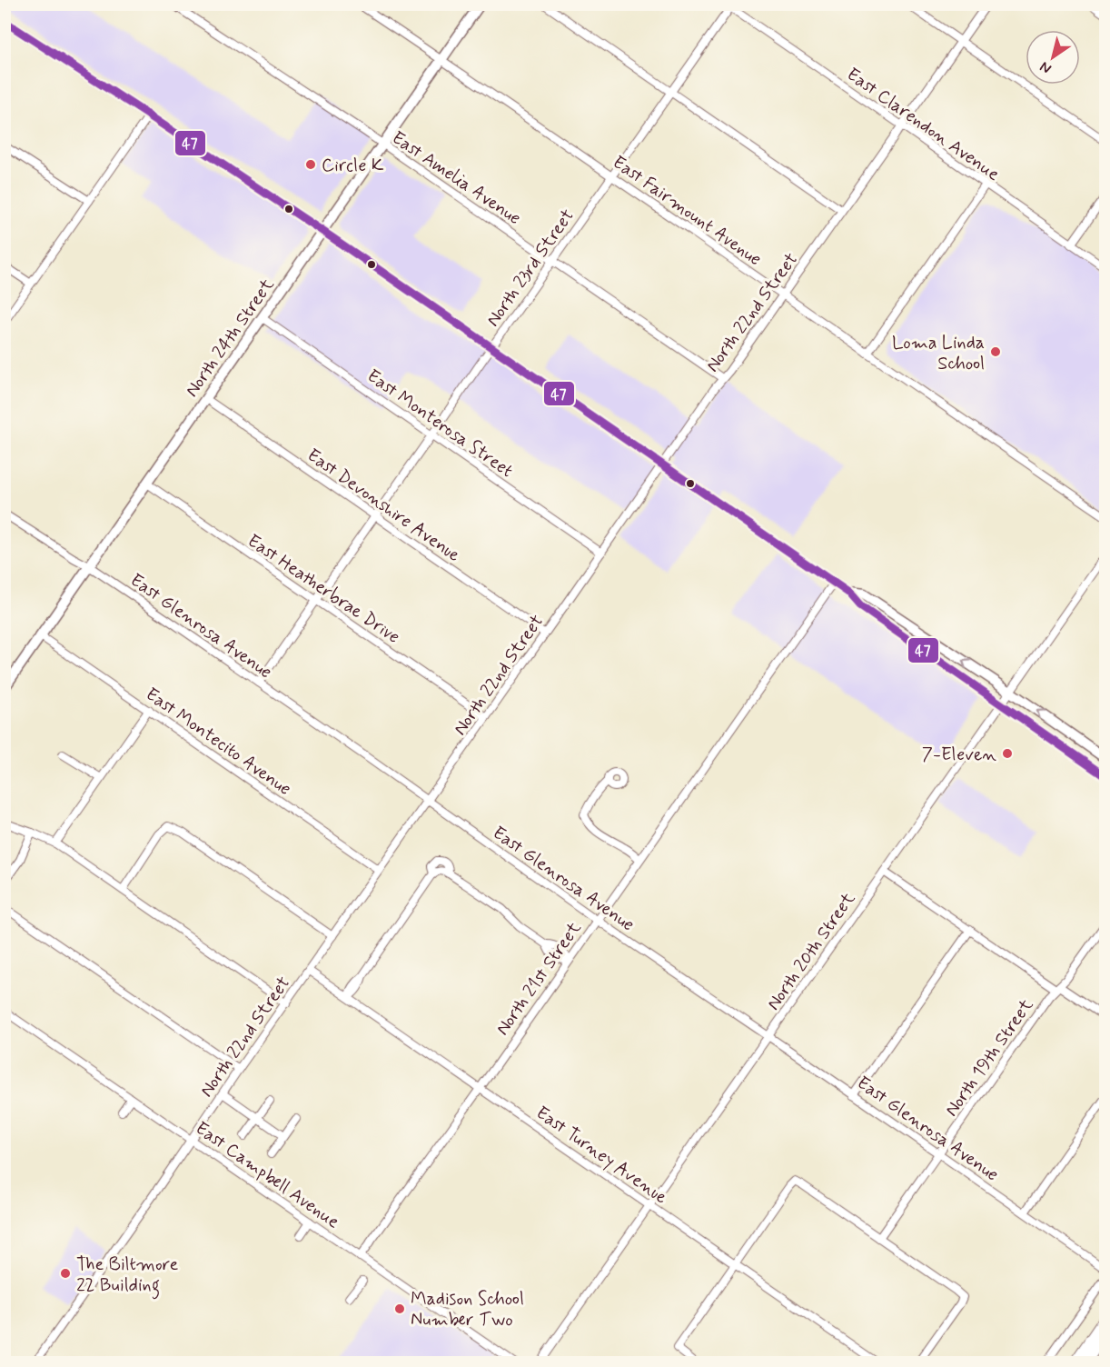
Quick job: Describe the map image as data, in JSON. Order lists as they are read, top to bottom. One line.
{"streets":{"main road":["North 24th Street"],"street":["East Clarendon Avenue","East Amelia Avenue","East Fairmount Avenue","North 23rd Street","North 22nd Street","East Monterosa Street","East Devonshire Avenue","East Heatherbrae Drive","East Glenrosa Avenue","East Montecito Avenue","North 20th Street","North 21st Street","North 19th Street","East Turney Avenue","East Campbell Avenue"]},"crossings":[["East Clarendon Avenue","North 23rd Street"],["East Clarendon Avenue","North 22nd Street"],["East Amelia Avenue","North 23rd Street"],["East Amelia Avenue","North 22nd Street"],["East Amelia Avenue","North 24th Street"],["East Fairmount Avenue","North 23rd Street"],["East Fairmount Avenue","North 22nd Street"],["East Fairmount Avenue","North 24th Street"],["North 23rd Street","East Monterosa Street"],["North 23rd Street","East Devonshire Avenue"],["North 23rd Street","East Heatherbrae Drive"],["North 23rd Street","East Glenrosa Avenue"],["North 22nd Street","East Monterosa Street"],["North 22nd Street","East Devonshire Avenue"],["North 22nd Street","East Heatherbrae Drive"],["North 22nd Street","East Glenrosa Avenue"],["North 22nd Street","East Montecito Avenue"],["North 22nd Street","East Turney Avenue"],["North 22nd Street","East Campbell Avenue"],["North 24th Street","East Monterosa Street"],["North 24th Street","East Devonshire Avenue"],["North 24th Street","East Heatherbrae Drive"],["North 24th Street","East Glenrosa Avenue"],["North 24th Street","East Montecito Avenue"],["East Glenrosa Avenue","North 20th Street"],["East Glenrosa Avenue","North 21st Street"],["East Glenrosa Avenue","North 19th Street"],["North 20th Street","East Turney Avenue"],["North 21st Street","East Turney Avenue"],["North 21st Street","East Campbell Avenue"]],"places":["Circle K","Loma Linda School","7-Eleven","The Biltmore 22 Building","Madison School Number Two"],"lines":["transit line 47"],"north":"bottom left"}
